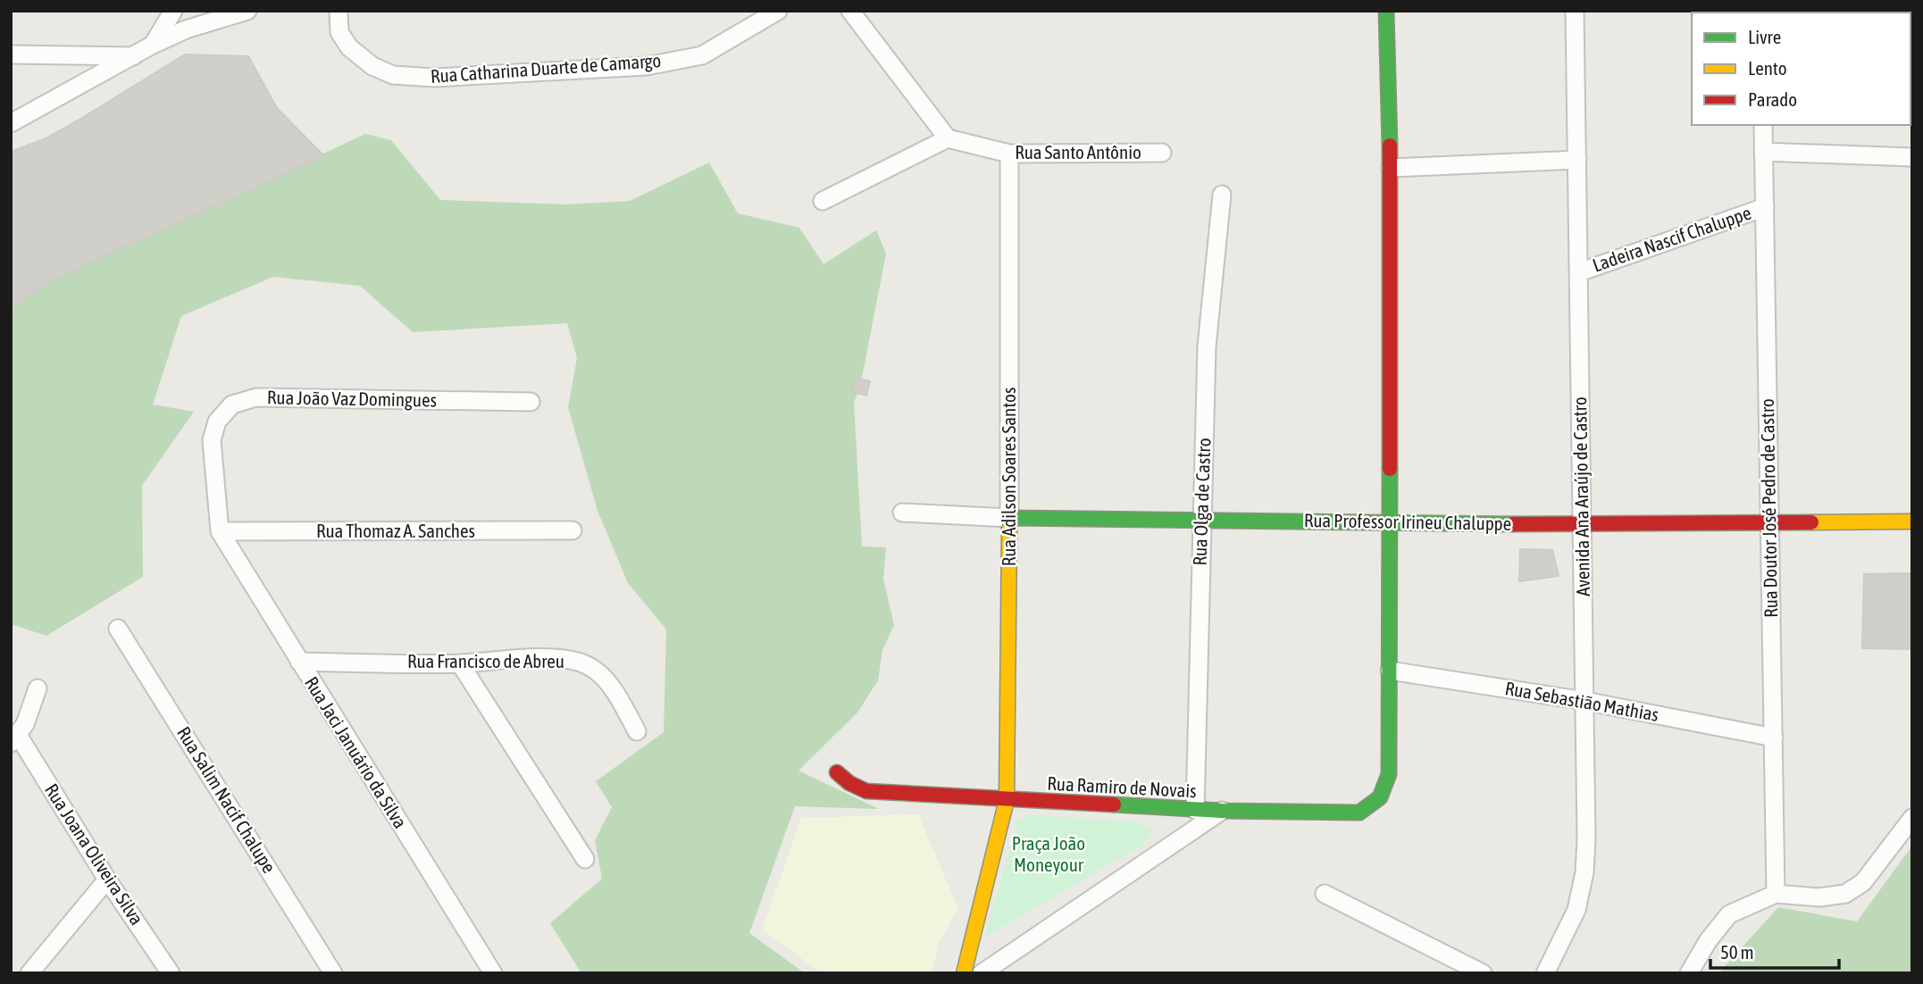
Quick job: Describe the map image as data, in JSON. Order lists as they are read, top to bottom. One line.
{"streets":{"street":["Rua Catharina Duarte de Camargo","Rua Santo Antônio","Ladeira Nascif Chaluppe","Rua João Vaz Domingues","Rua Adilson Soares Santos","Avenida Ana Araújo de Castro","Rua Olga de Castro","Rua Doutor José Pedro de Castro","Rua Professor Irineu Chaluppe","Rua Thomaz A. Sanches","Rua Francisco de Abreu","Rua Sebastião Mathias","Rua Jaci Januário da Silva","Rua Ramiro de Novais","Rua Salim Nacif Chalupe","Rua Joana Oliveira Silva"]},"crossings":[["Rua Santo Antônio","Rua Adilson Soares Santos"],["Ladeira Nascif Chaluppe","Avenida Ana Araújo de Castro"],["Ladeira Nascif Chaluppe","Rua Doutor José Pedro de Castro"],["Rua João Vaz Domingues","Rua Thomaz A. Sanches"],["Rua João Vaz Domingues","Rua Jaci Januário da Silva"],["Rua Adilson Soares Santos","Rua Professor Irineu Chaluppe"],["Rua Adilson Soares Santos","Rua Ramiro de Novais"],["Avenida Ana Araújo de Castro","Rua Professor Irineu Chaluppe"],["Avenida Ana Araújo de Castro","Rua Sebastião Mathias"],["Rua Olga de Castro","Rua Professor Irineu Chaluppe"],["Rua Olga de Castro","Rua Ramiro de Novais"],["Rua Doutor José Pedro de Castro","Rua Professor Irineu Chaluppe"],["Rua Doutor José Pedro de Castro","Rua Sebastião Mathias"],["Rua Thomaz A. Sanches","Rua Jaci Januário da Silva"],["Rua Francisco de Abreu","Rua Jaci Januário da Silva"],["Rua Sebastião Mathias","Rua Ramiro de Novais"]],"parks":["Praça João Moneyour"],"legend":["Livre","Lento","Parado"],"scale_bar":"50 m"}
